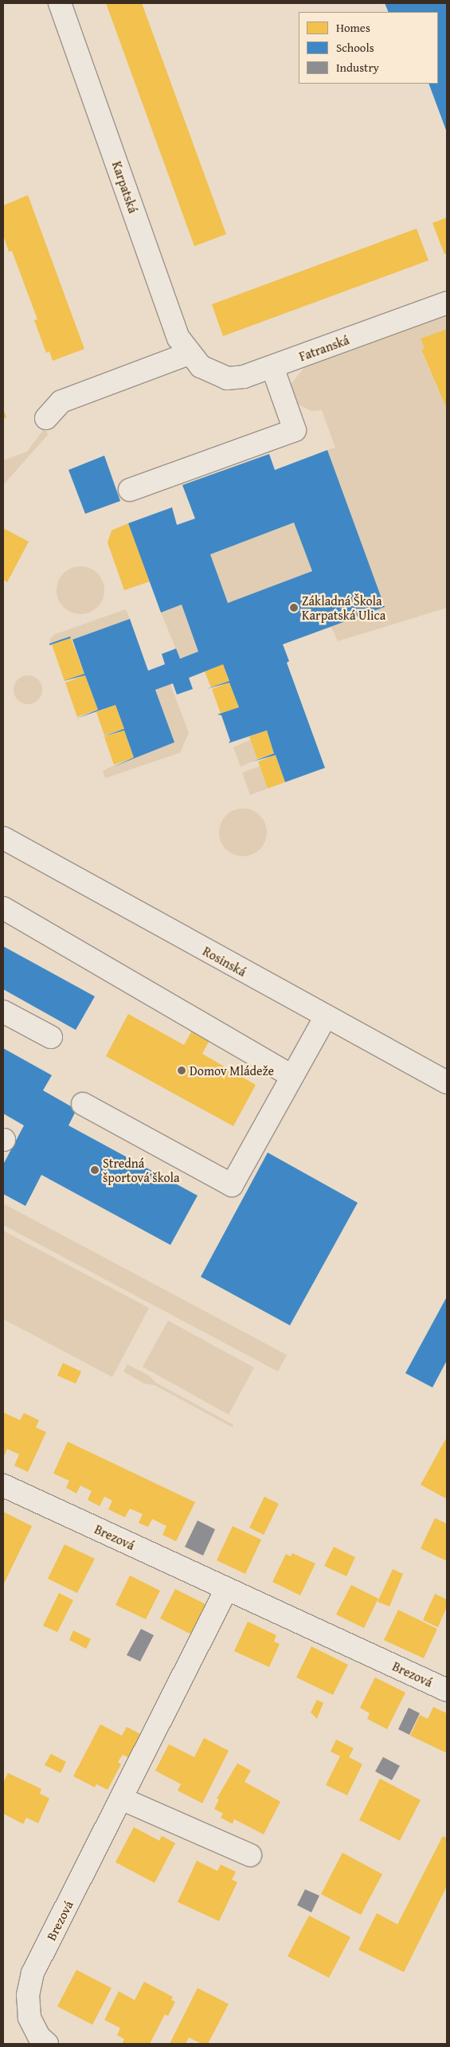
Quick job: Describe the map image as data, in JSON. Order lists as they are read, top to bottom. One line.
{"streets":{"street":["Karpatská","Fatranská","Rosinská","Brezová"]},"crossings":[["Karpatská","Fatranská"]],"places":["Základná Škola Karpatská Ulica","Domov Mládeže","Stredná športová škola"],"legend":["Homes","Schools","Industry"]}
